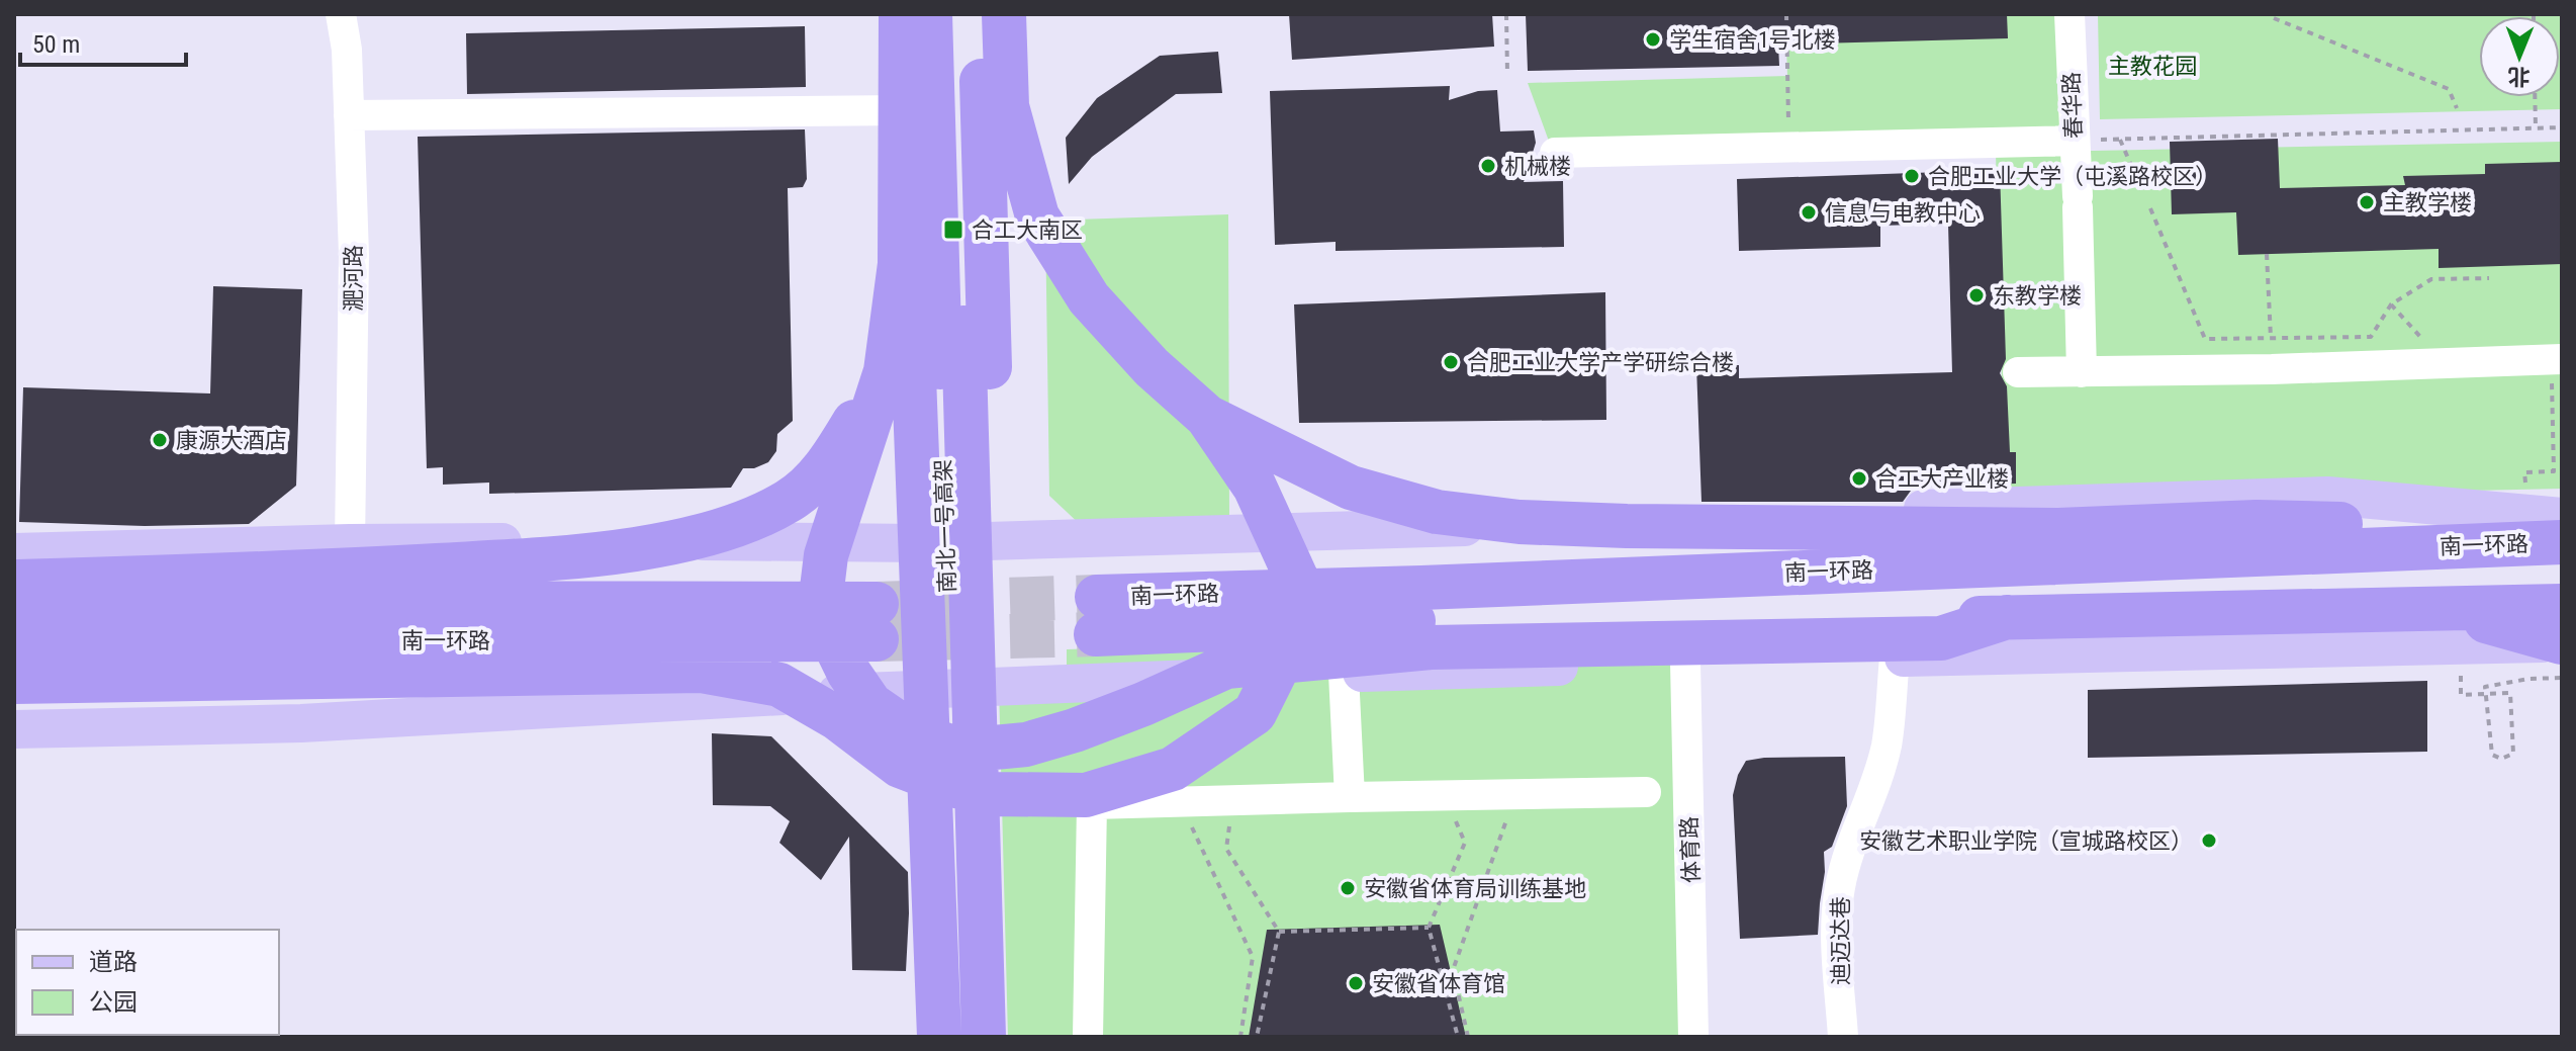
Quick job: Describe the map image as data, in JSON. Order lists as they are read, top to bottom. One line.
{"streets":{"highway":["南北一号高架","南一环路"],"street":["春华路","淝河路","体育路","迪迈达巷"]},"parks":["主教花园"],"places":{"other":["学生宿舍1号北楼","机械楼","合肥工业大学（屯溪路校区）","主教学楼","信息与电教中心","东教学楼","合肥工业大学产学研综合楼","康源大酒店","合工大产业楼","安徽艺术职业学院（宣城路校区）","安徽省体育局训练基地","安徽省体育馆"],"transit":["合工大南区"]},"legend":["道路","公园"],"scale_bar":"50 m","north":"bottom"}
